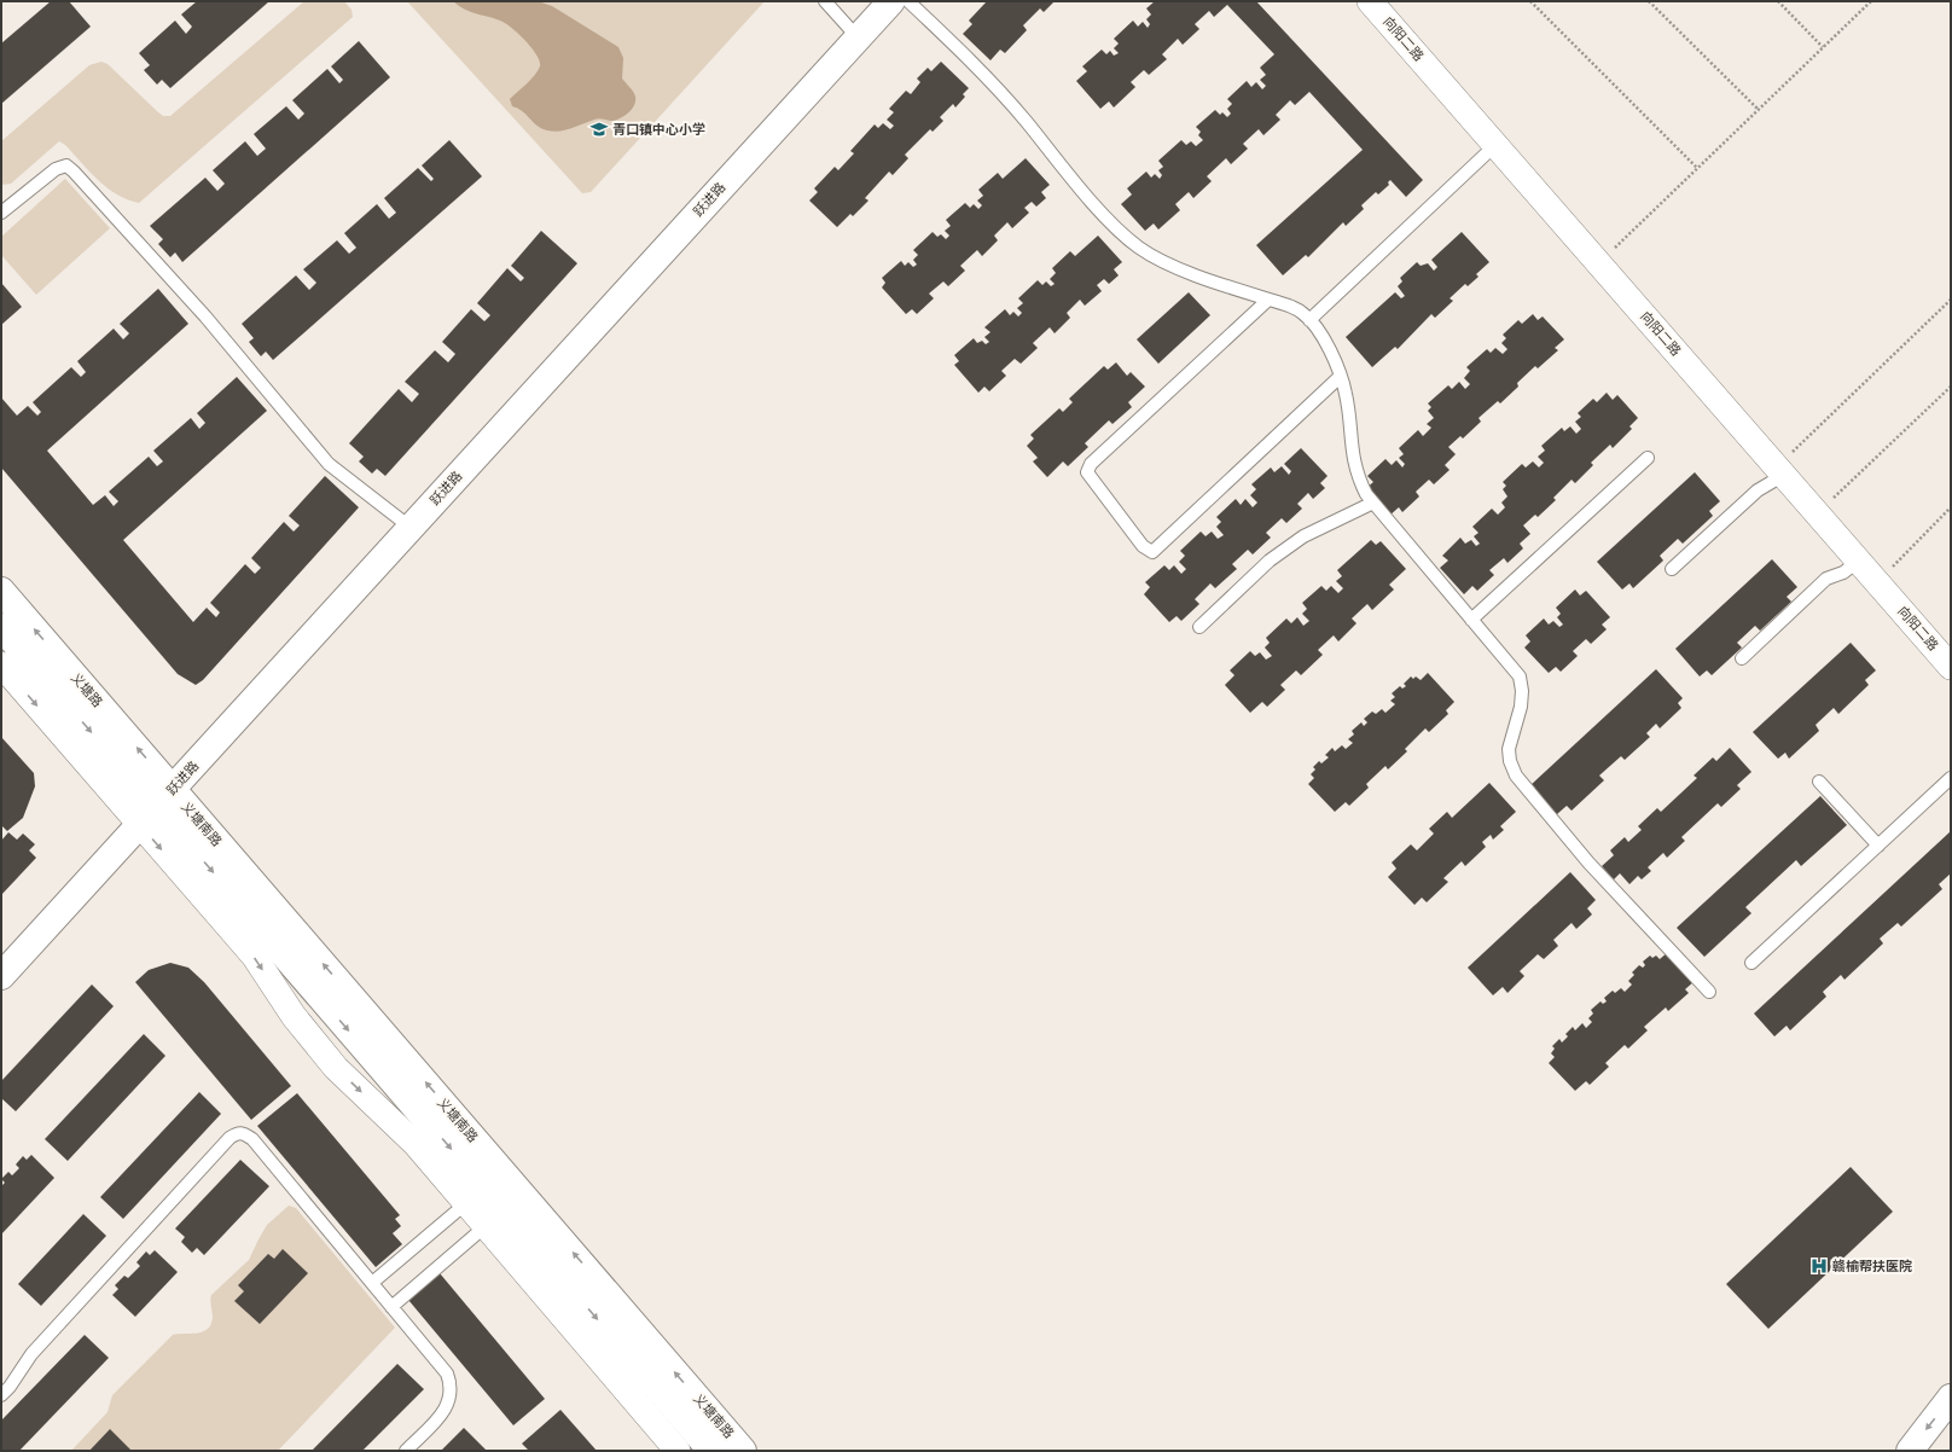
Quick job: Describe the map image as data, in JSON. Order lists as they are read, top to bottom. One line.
{"streets":{"main road":["跃进路","义塘路","义塘南路"],"street":["向阳二路"]},"crossings":[["跃进路","义塘路"],["跃进路","义塘南路"],["义塘路","义塘南路"]],"places":{"school or university":["青口镇中心小学"],"hospital":["赣榆帮扶医院"]}}
